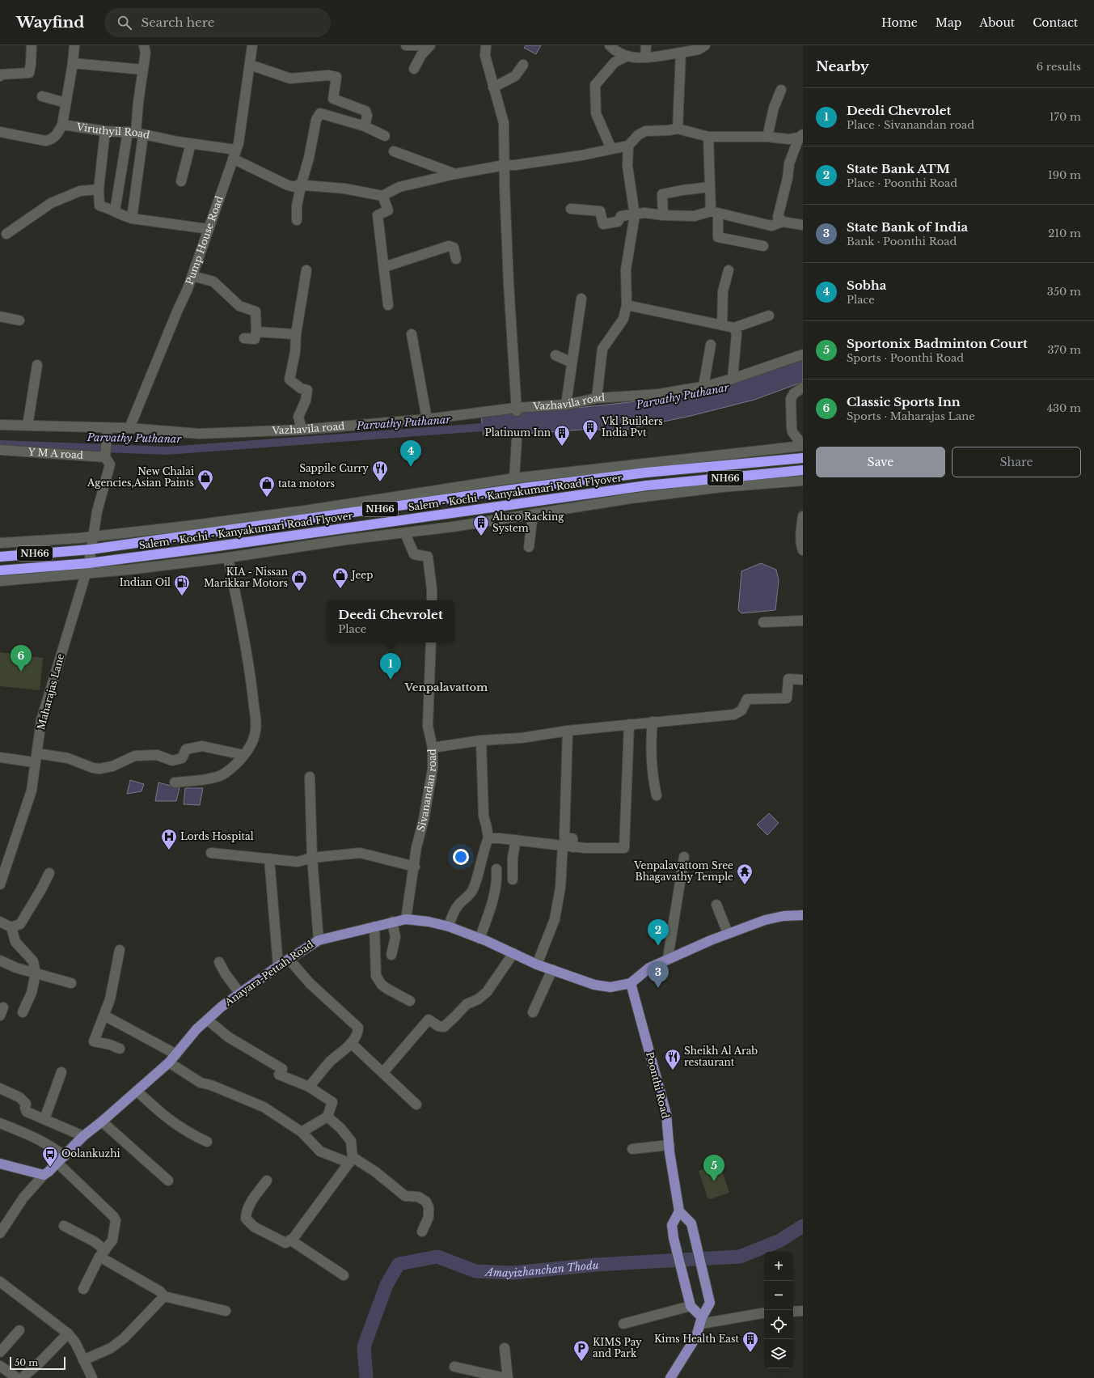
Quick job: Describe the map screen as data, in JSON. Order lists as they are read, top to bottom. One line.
{"streets":{"highway":["NH66","Salem - Kochi - Kanyakumari Road Flyover"],"main road":["Anayara-Pettah Road","Poonthi Road"],"street":["Viruthyil Road","Pump House Road","Vazhavila road","Y M A road","Maharajas Lane","Sivanandan road"]},"crossings":[["Viruthyil Road","Pump House Road"],["Pump House Road","Vazhavila road"],["Vazhavila road","Maharajas Lane"],["Y M A road","Maharajas Lane"],["Salem - Kochi - Kanyakumari Road Flyover","Maharajas Lane"],["Sivanandan road","Anayara-Pettah Road"],["Anayara-Pettah Road","Poonthi Road"]],"districts":["Venpalavattom"],"water":["Parvathy Puthanar","Amayizhanchan Thodu"],"places":{"building":["Vkl Builders India Pvt","Platinum Inn","Aluco Racking System","Kims Health East"],"restaurant":["Sappile Curry","Sheikh Al Arab restaurant"],"shop":["New Chalai Agencies,Asian Paints","tata motors","Jeep","KIA - Nissan Marikkar Motors"],"fuel station":["Indian Oil"],"hospital":["Lords Hospital"],"temple":["Venpalavattom Sree Bhagavathy Temple"],"bus stop":["Oolankuzhi"],"parking":["KIMS Pay and Park"]},"scale_bar":"50 m","page":{"header":"Wayfind","search":"Search here","nav":["Home","Map","About","Contact"],"heading":["Nearby","6 results"],"list":[{"mark":"1","name":"Deedi Chevrolet","note":"Place · Sivanandan road","value":"170 m"},{"mark":"2","name":"State Bank ATM","note":"Place · Poonthi Road","value":"190 m"},{"mark":"3","name":"State Bank of India","note":"Bank · Poonthi Road","value":"210 m"},{"mark":"4","name":"Sobha","note":"Place","value":"350 m"},{"mark":"5","name":"Sportonix Badminton Court","note":"Sports · Poonthi Road","value":"370 m"},{"mark":"6","name":"Classic Sports Inn","note":"Sports · Maharajas Lane","value":"430 m"}],"buttons":["Save","Share"],"pins":["4","6","1","2","3","5"],"popup":["Deedi Chevrolet","Place"],"map_buttons":["+","−"],"scale":"50 m"}}
